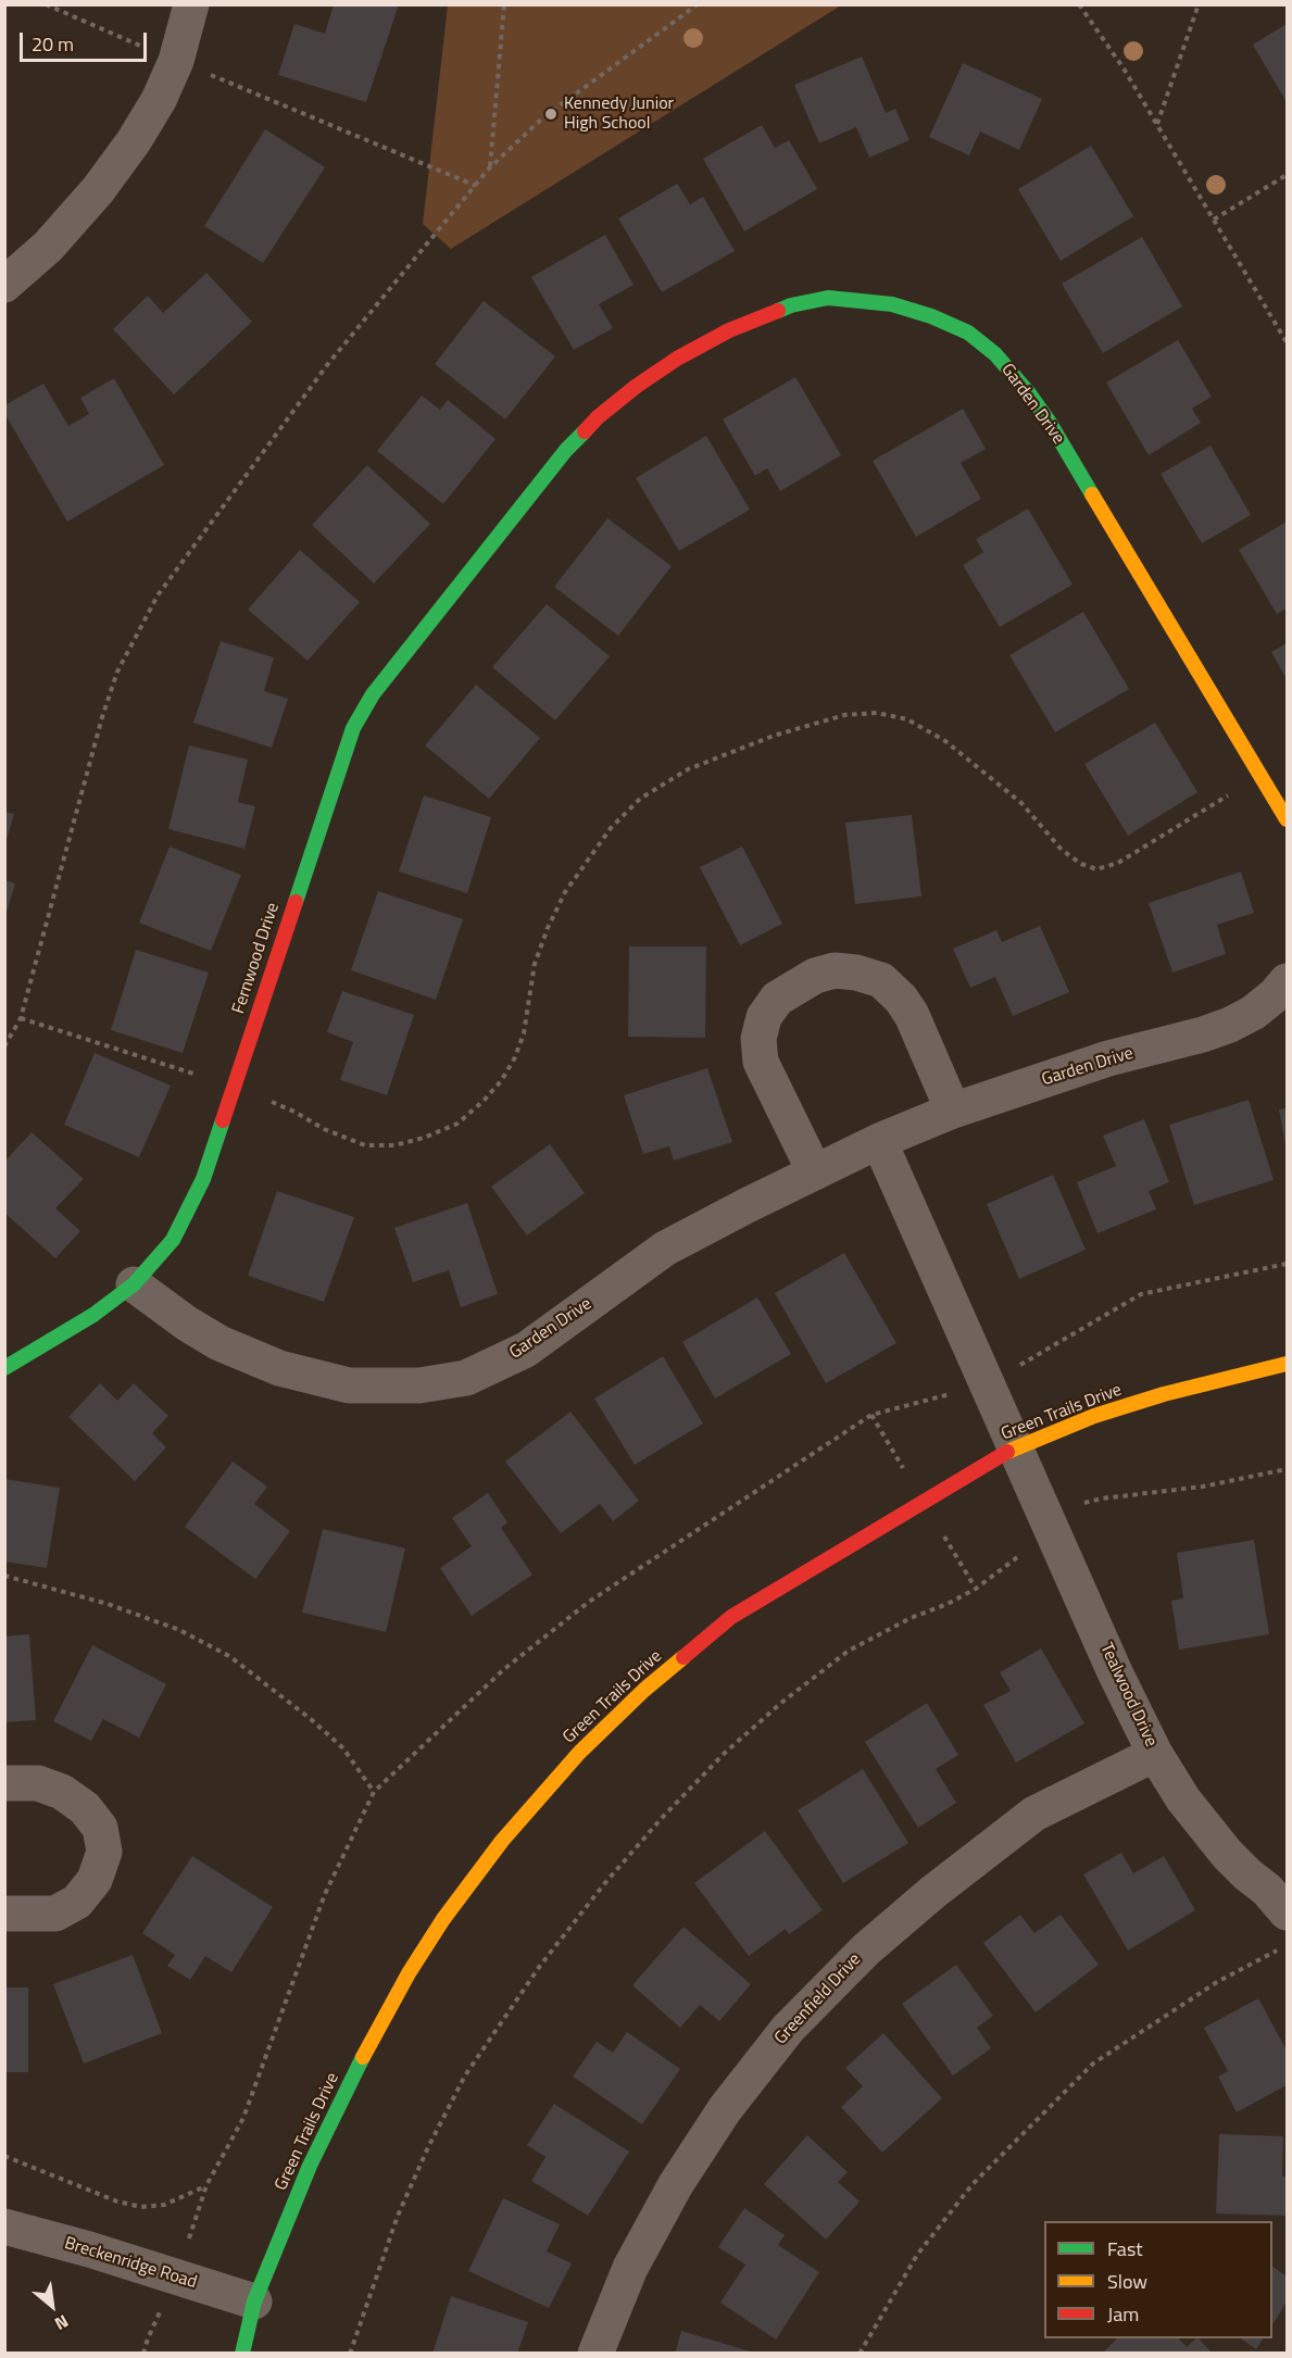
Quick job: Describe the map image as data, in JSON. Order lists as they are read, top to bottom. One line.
{"streets":{"street":["Garden Drive","Fernwood Drive","Green Trails Drive","Tealwood Drive","Greenfield Drive","Breckenridge Road"]},"crossings":[["Garden Drive","Fernwood Drive"],["Green Trails Drive","Tealwood Drive"],["Green Trails Drive","Breckenridge Road"],["Tealwood Drive","Greenfield Drive"]],"places":["Kennedy Junior High School"],"legend":["Fast","Slow","Jam"],"scale_bar":"20 m","north":"bottom right"}
